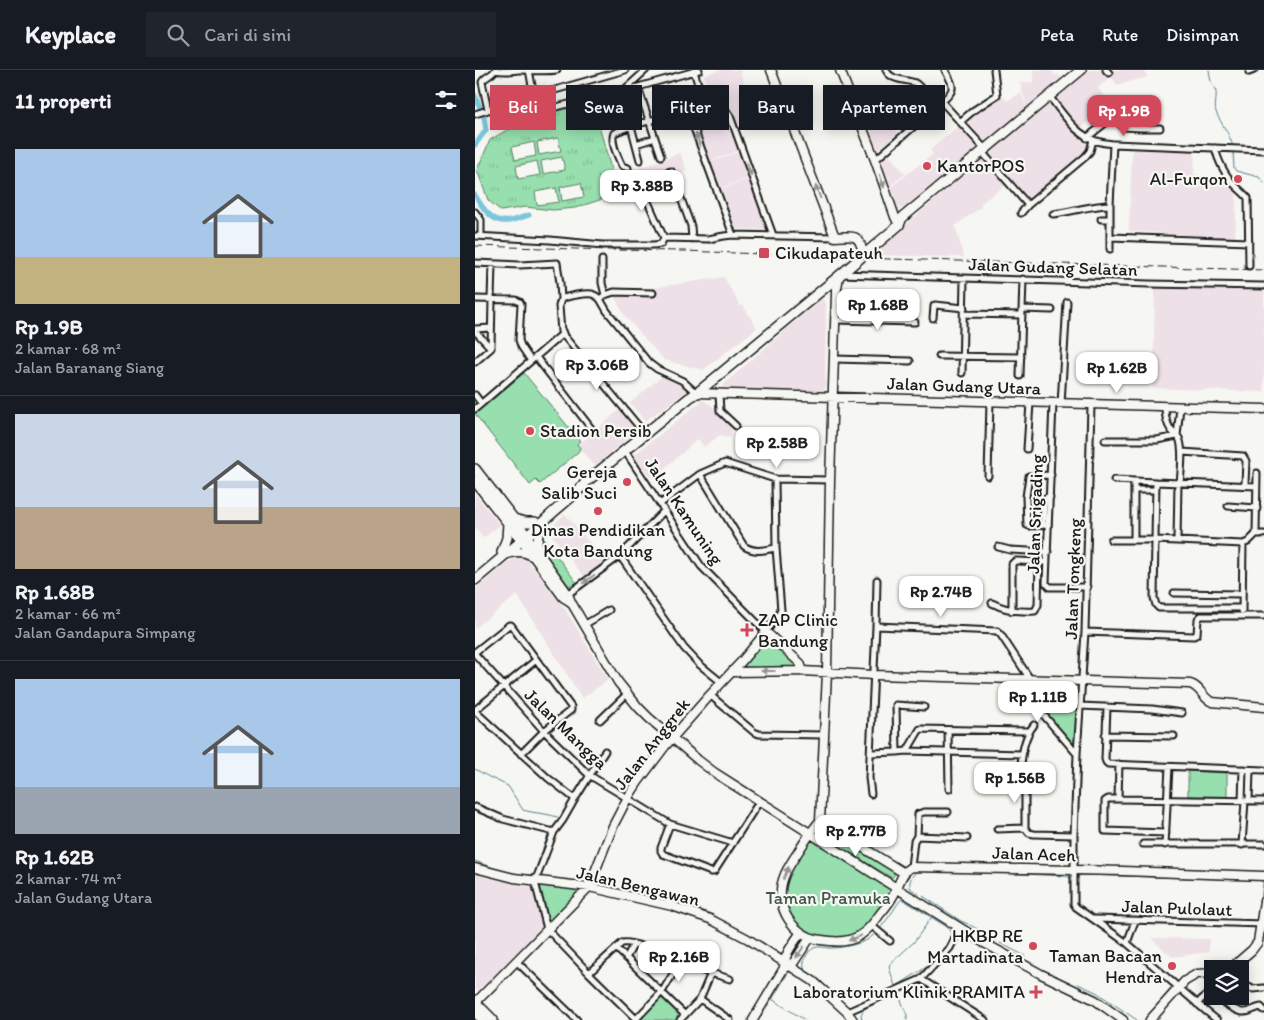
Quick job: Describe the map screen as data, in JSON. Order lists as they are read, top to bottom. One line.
{"streets":{"street":["Jalan Gudang Selatan","Jalan Gudang Utara","Jalan Kamuning","Jalan Srigading","Jalan Tongkeng","Jalan Mangga","Jalan Anggrek","Jalan Aceh","Jalan Bengawan","Jalan Pulolaut"]},"crossings":[["Jalan Gudang Utara","Jalan Srigading"],["Jalan Gudang Utara","Jalan Tongkeng"],["Jalan Kamuning","Jalan Anggrek"],["Jalan Srigading","Jalan Tongkeng"],["Jalan Tongkeng","Jalan Aceh"],["Jalan Tongkeng","Jalan Pulolaut"],["Jalan Mangga","Jalan Anggrek"],["Jalan Anggrek","Jalan Bengawan"]],"parks":["Taman Pramuka"],"places":{"other":["KantorPOS","Al-Furqon","Stadion Persib","Gereja Salib Suci","Dinas Pendidikan Kota Bandung","HKBP RE Martadinata","Taman Bacaan Hendra"],"transit":["Cikudapateuh"],"health":["ZAP Clinic Bandung","Laboratorium Klinik PRAMITA"]},"page":{"header":"Keyplace","search":"Cari di sini","nav":["Peta","Rute","Disimpan"],"heading":"11 properti","chip":["Beli","Sewa","Filter","Baru","Apartemen"],"price":["Rp 1.9B","Rp 3.88B","Rp 1.68B","Rp 3.06B","Rp 1.62B","Rp 2.58B","Rp 2.74B","Rp 1.11B","Rp 1.56B","Rp 2.77B","Rp 2.16B"],"list":[{"name":"Rp 1.9B","note":"2 kamar · 68 m² · Jalan Baranang Siang"},{"name":"Rp 1.68B","note":"2 kamar · 66 m² · Jalan Gandapura Simpang"},{"name":"Rp 1.62B","note":"2 kamar · 74 m² · Jalan Gudang Utara"}]}}
